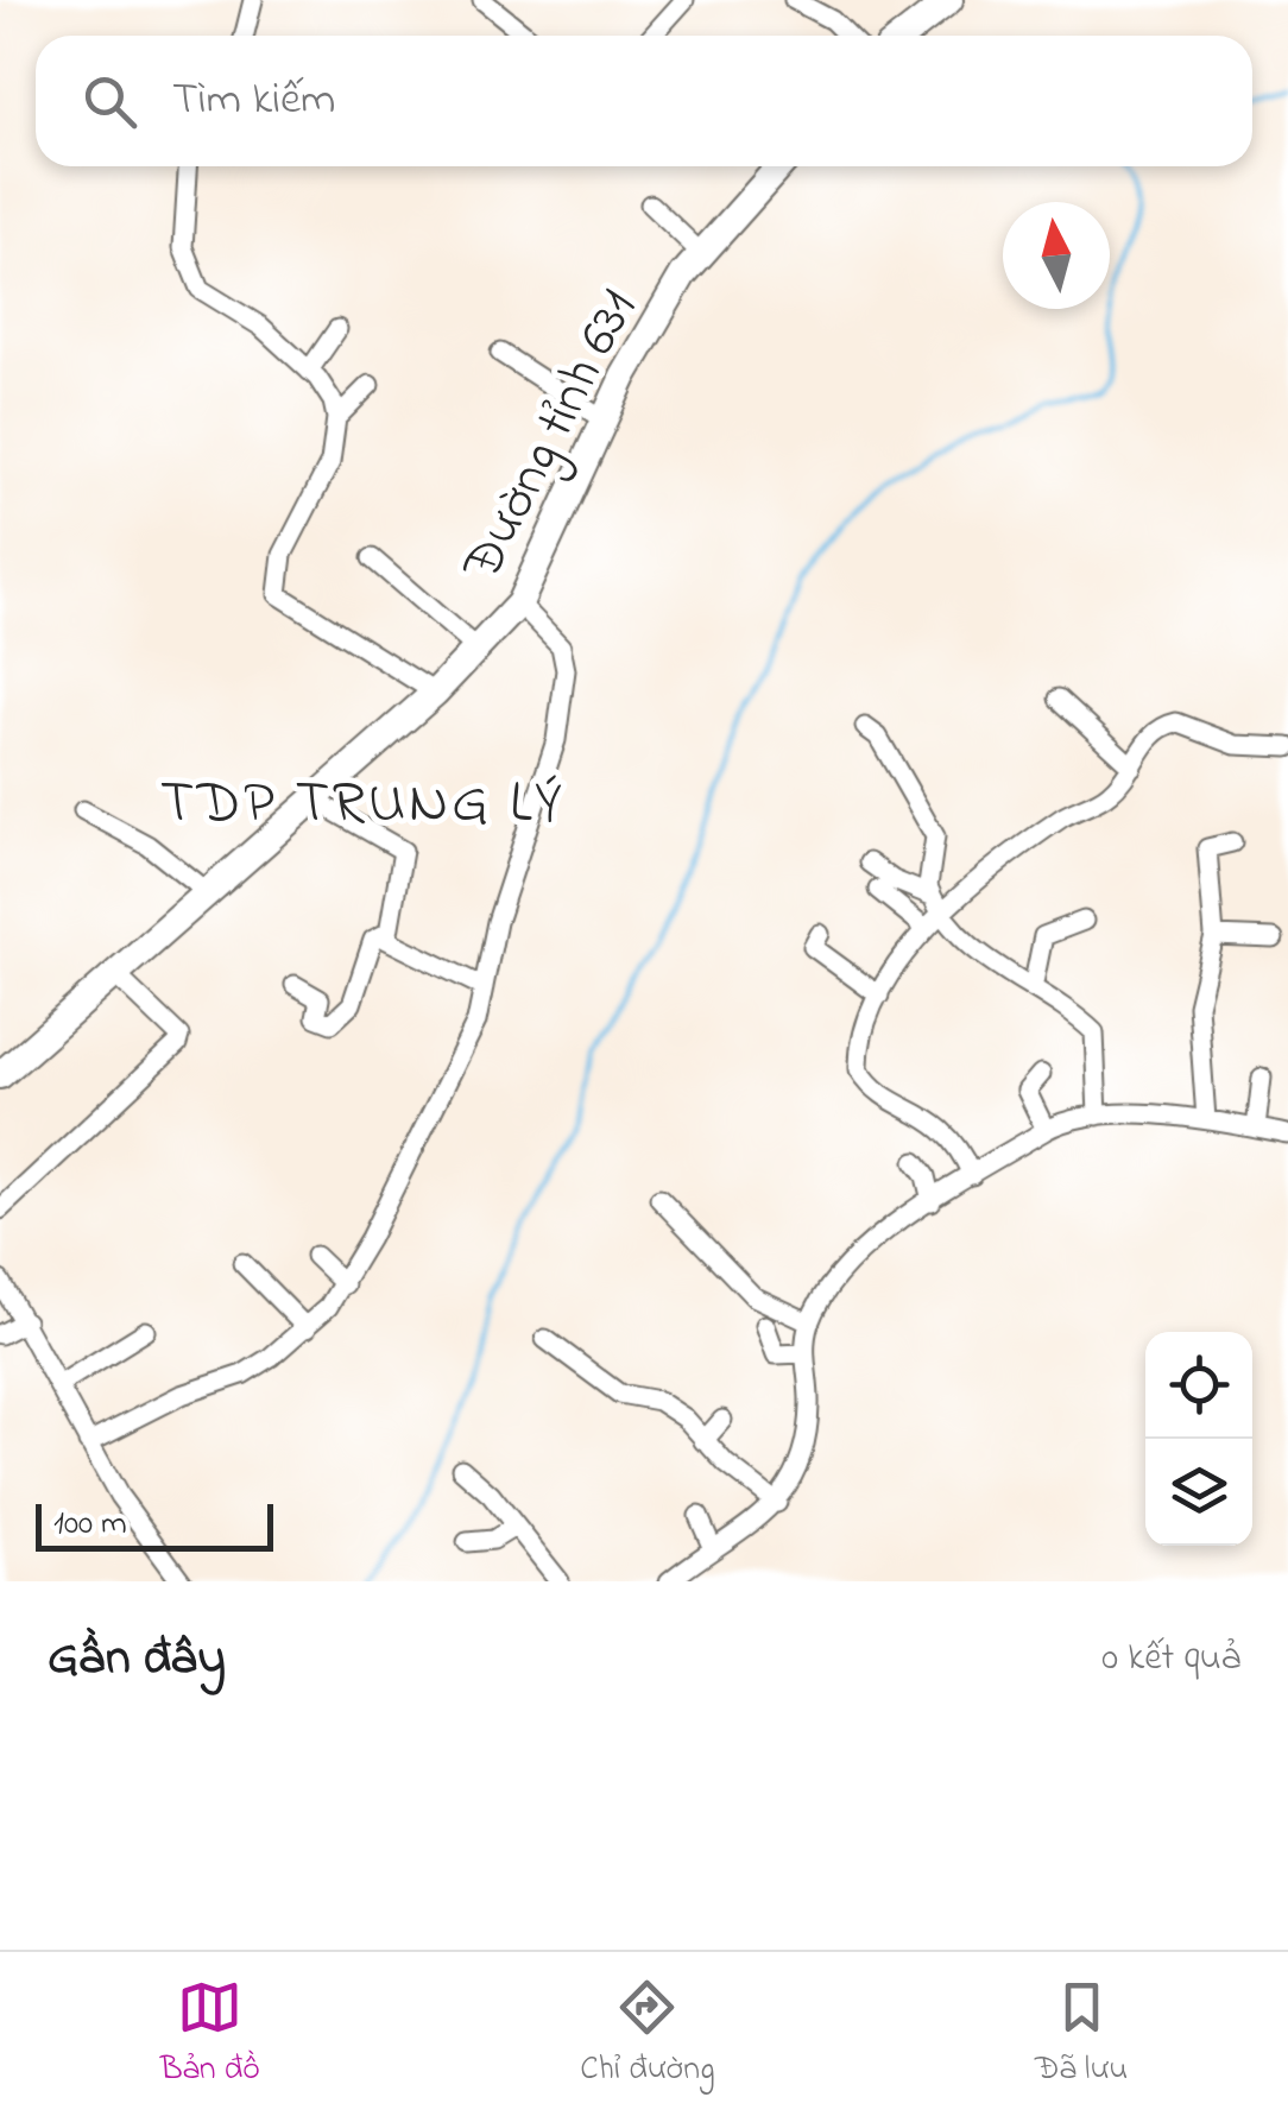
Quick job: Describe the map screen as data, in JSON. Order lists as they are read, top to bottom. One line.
{"streets":{"main road":["Đường tỉnh 631"]},"districts":["TDP TRUNG LÝ"],"scale_bar":"100 m","north":"top","page":{"search":"Tìm kiếm","scale":"100 m","heading":["Gần đây","0 kết quả"],"nav":["Bản đồ","Chỉ đường","Đã lưu"]}}
